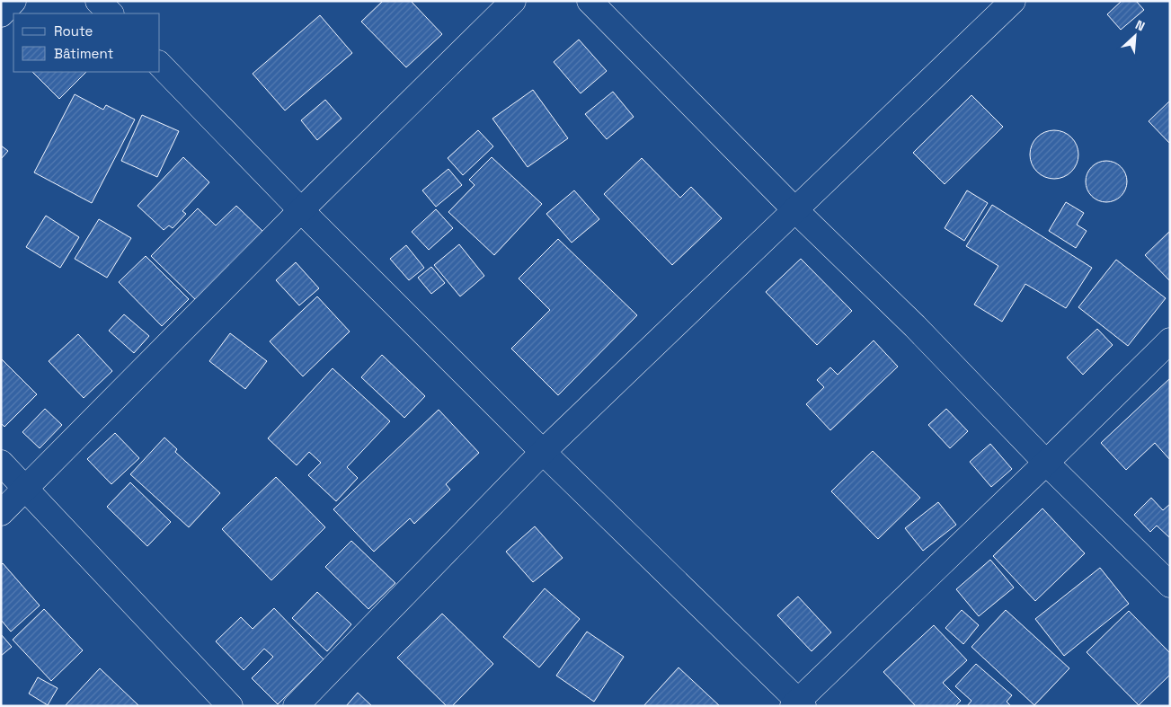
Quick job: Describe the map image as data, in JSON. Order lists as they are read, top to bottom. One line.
{"legend":["Route","Bâtiment"],"north":"top right"}
